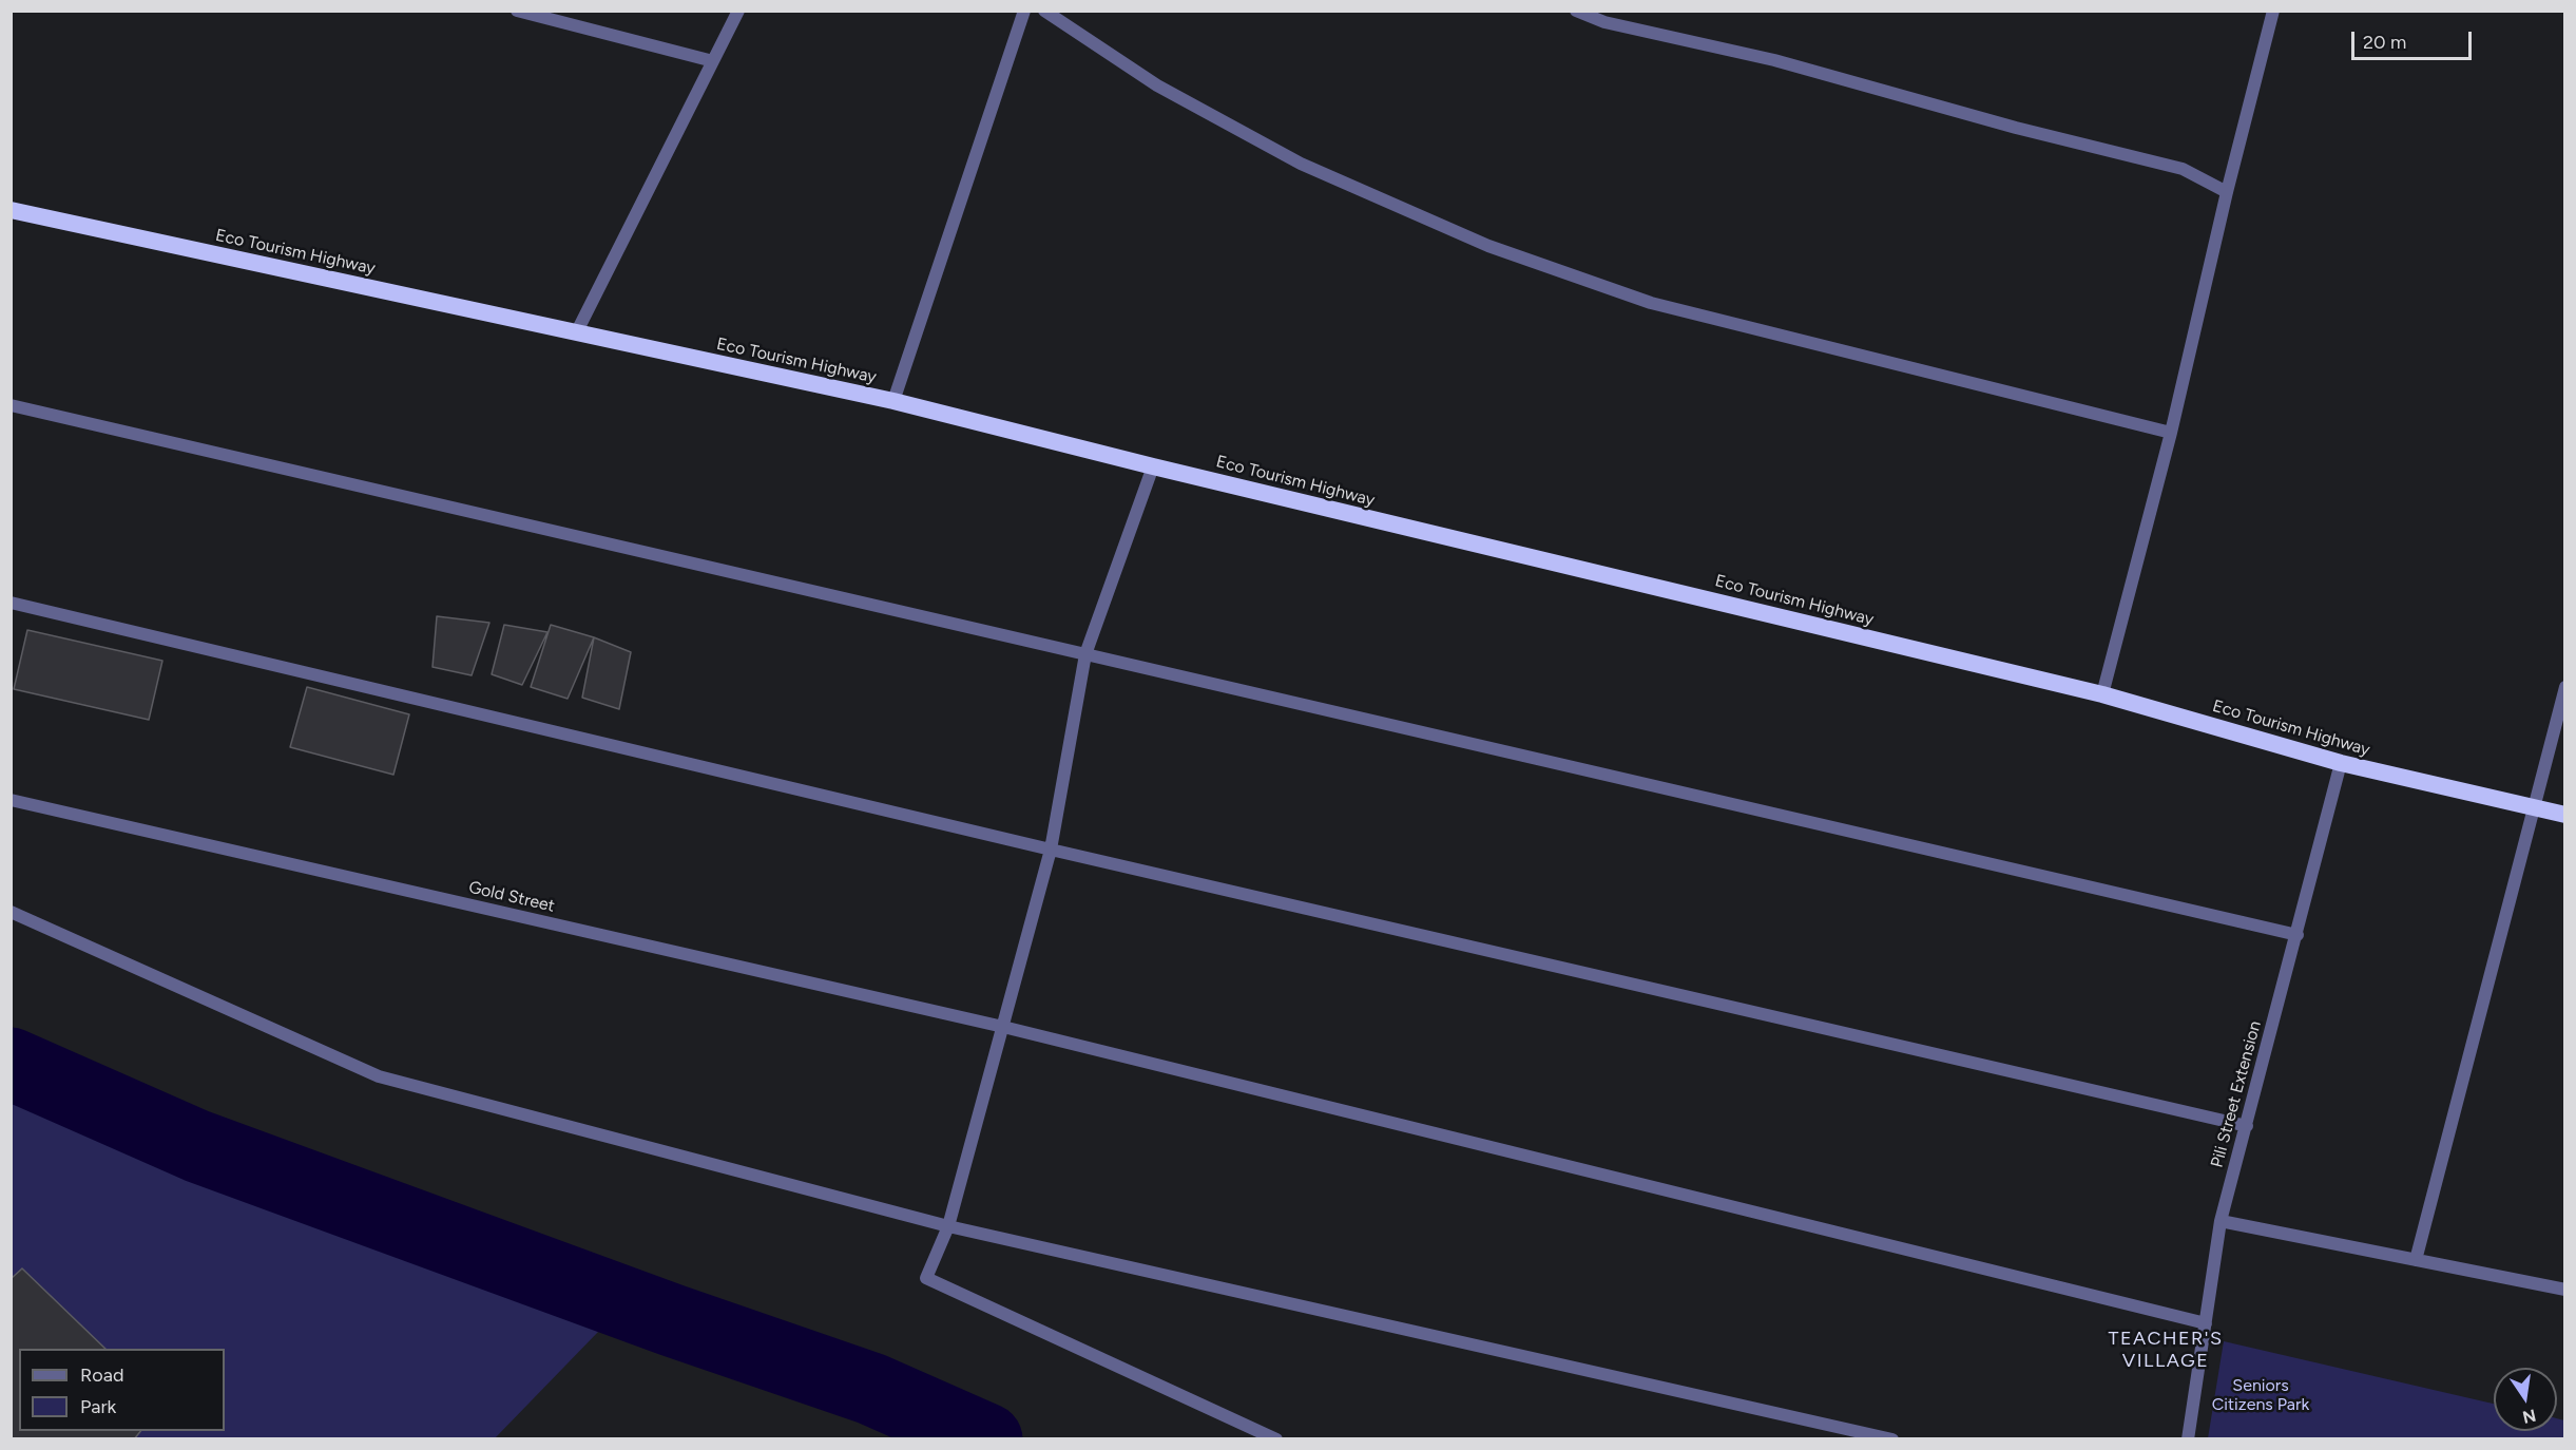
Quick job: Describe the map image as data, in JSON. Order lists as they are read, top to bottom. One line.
{"streets":{"highway":["Eco Tourism Highway"],"street":["Gold Street","Pili Street Extension"]},"crossings":[["Eco Tourism Highway","Pili Street Extension"],["Gold Street","Pili Street Extension"]],"districts":["TEACHER'S VILLAGE"],"parks":["Seniors Citizens Park"],"legend":["Road","Park"],"scale_bar":"20 m","north":"bottom"}
